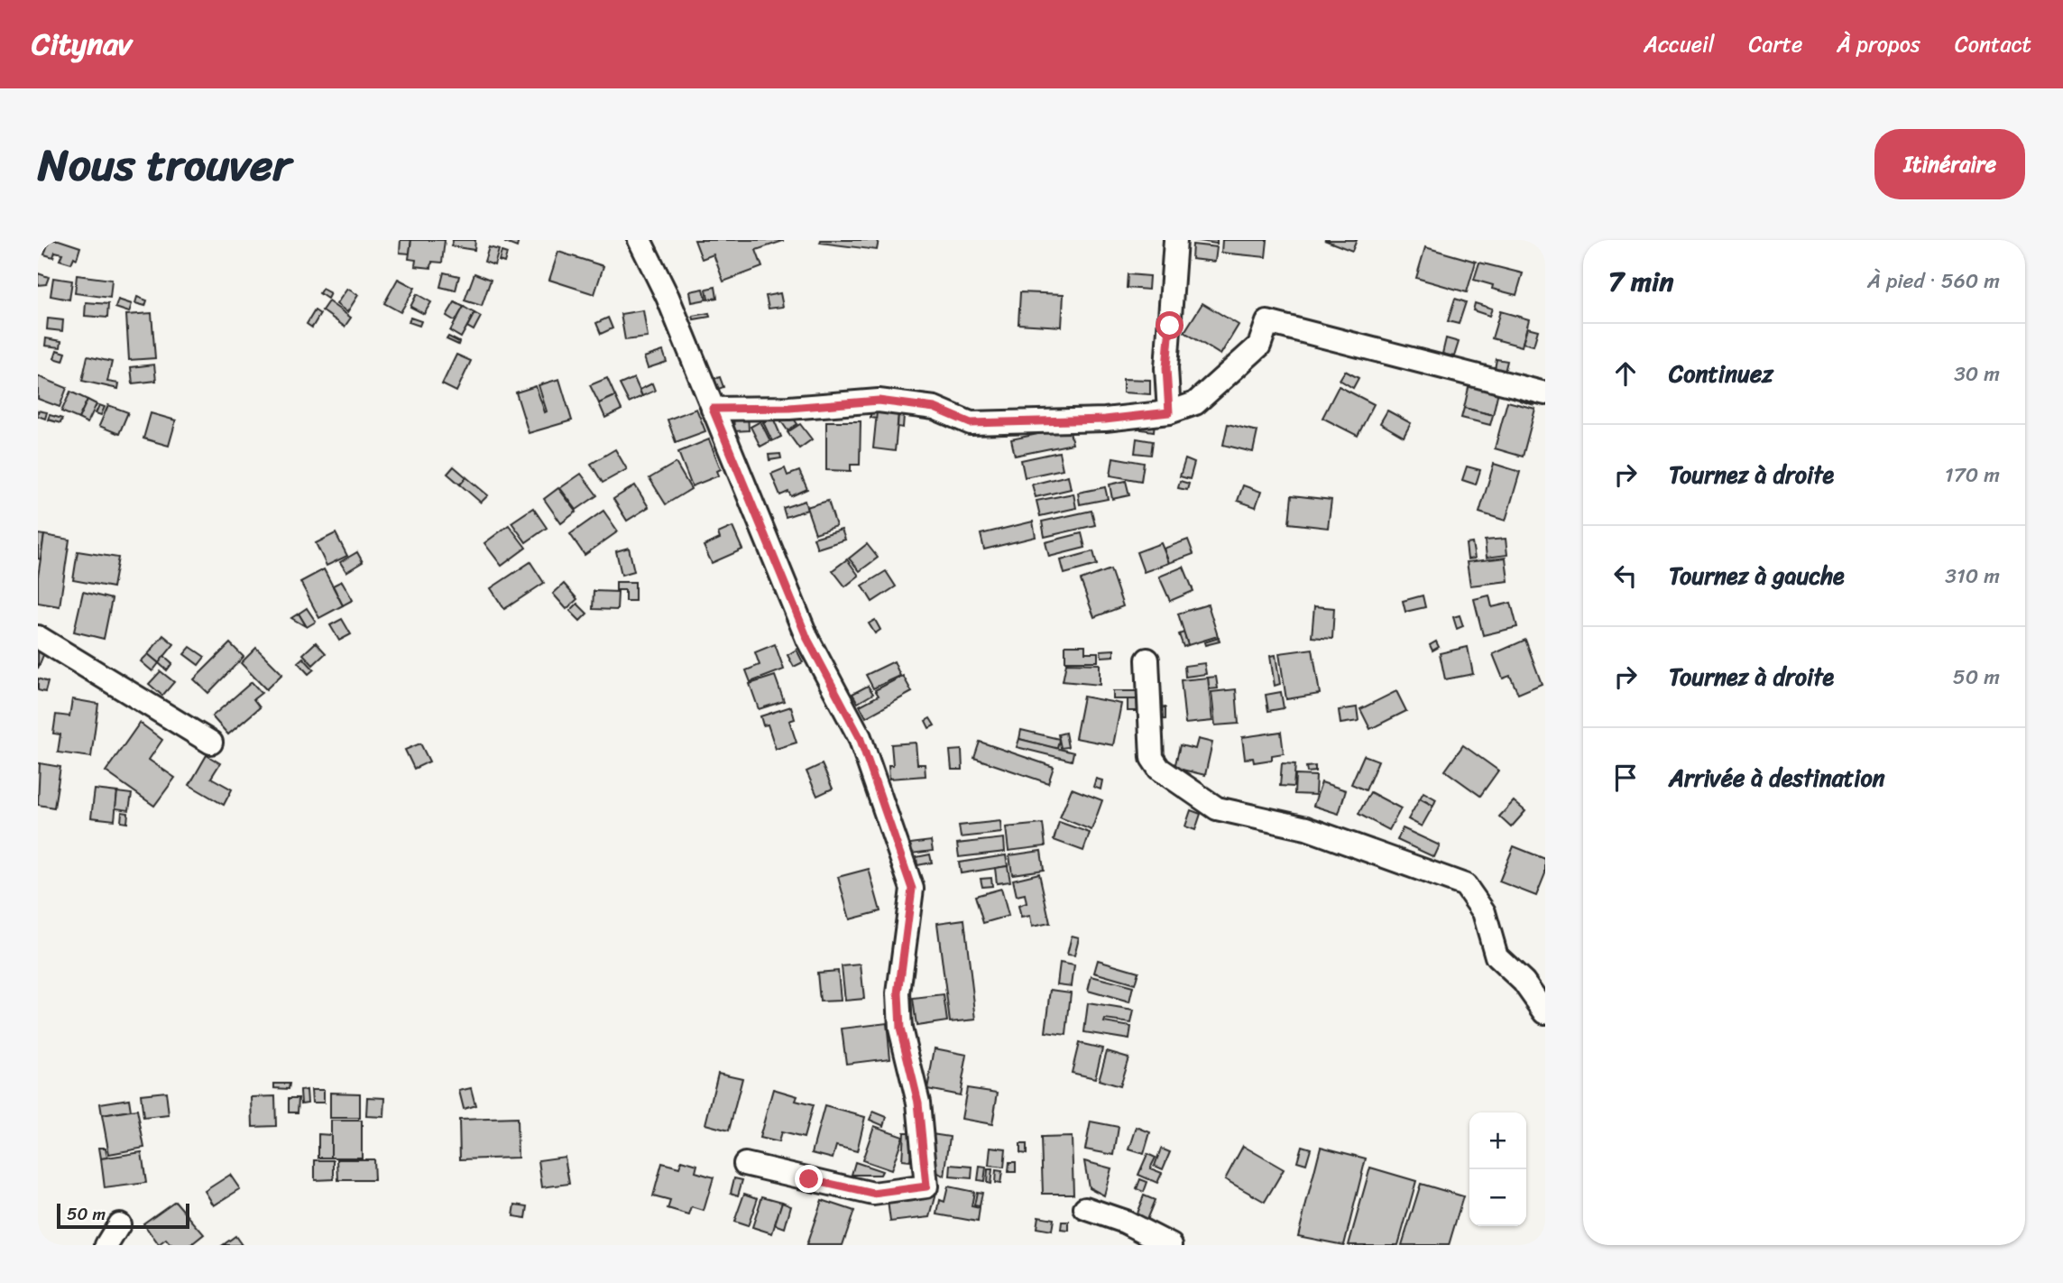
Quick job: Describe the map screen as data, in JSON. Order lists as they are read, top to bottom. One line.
{"scale_bar":"50 m","page":{"header":"Citynav","nav":["Accueil","Carte","À propos","Contact"],"title":"Nous trouver","buttons":"Itinéraire","heading":["7 min","À pied · 560 m"],"list":[["Continuez","30 m"],["Tournez à droite","170 m"],["Tournez à gauche","310 m"],["Tournez à droite","50 m"],"Arrivée à destination"],"map_buttons":["+","−"],"scale":"50 m"}}
